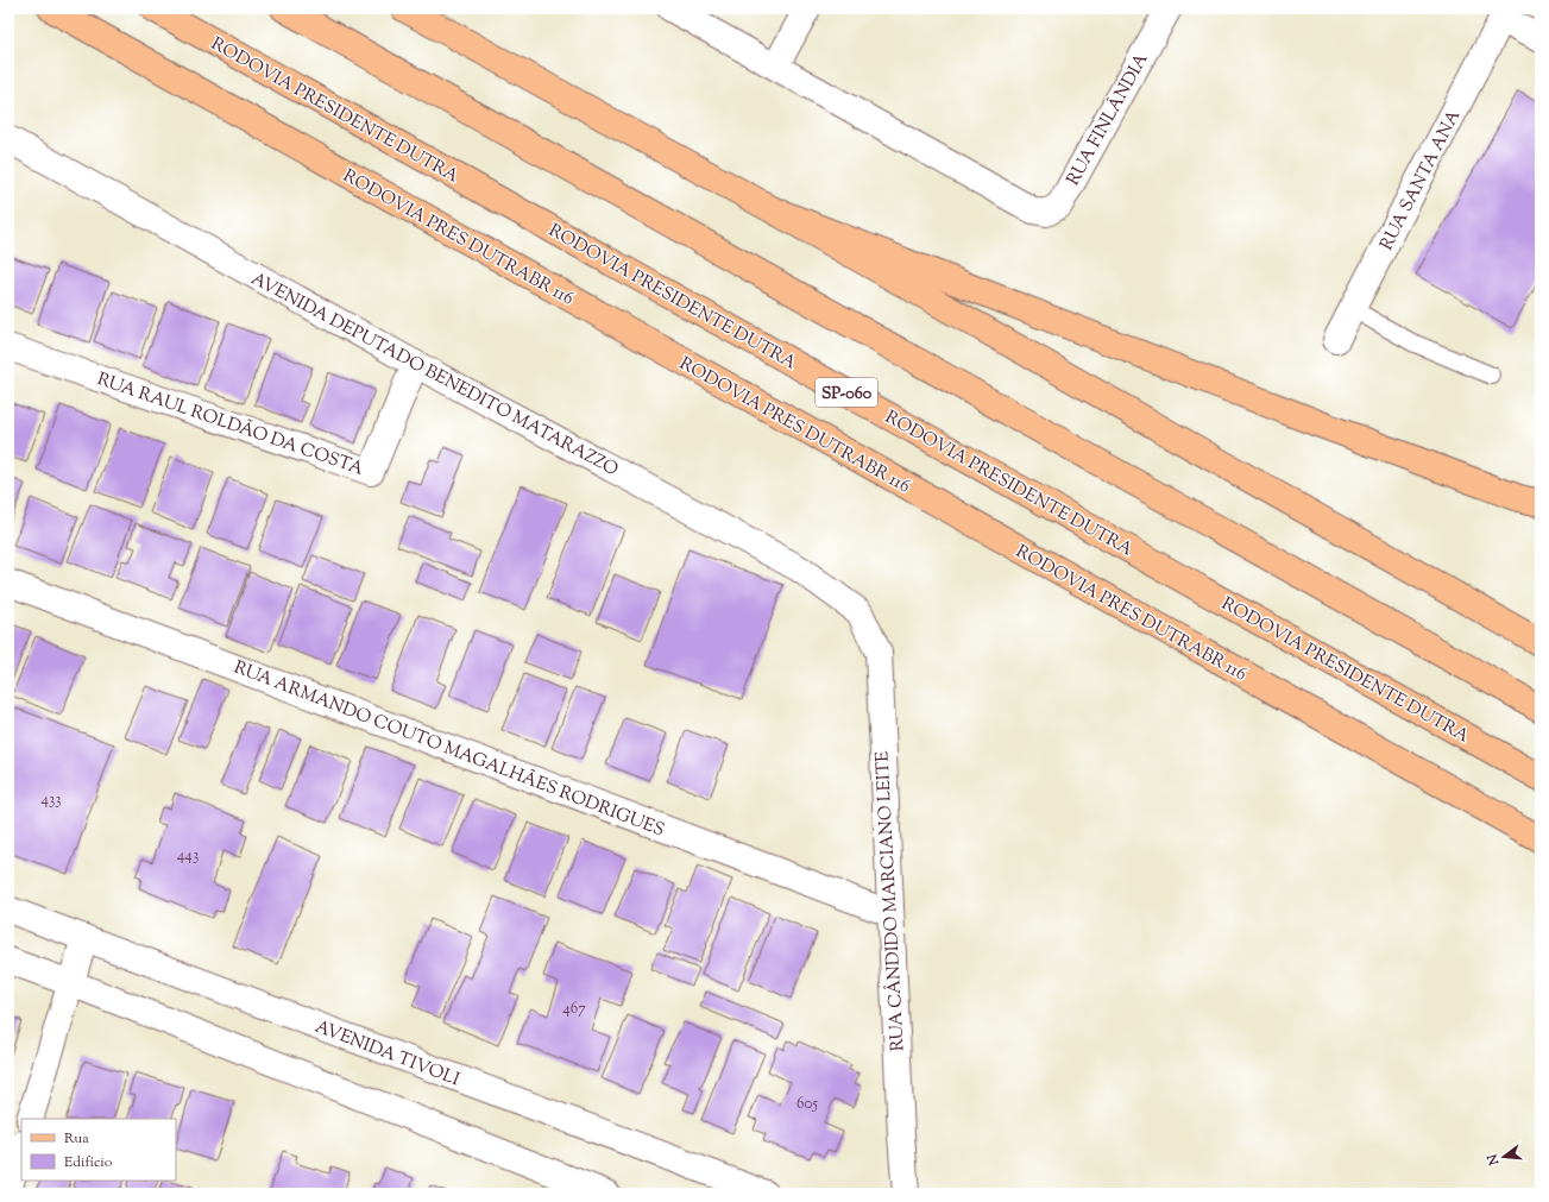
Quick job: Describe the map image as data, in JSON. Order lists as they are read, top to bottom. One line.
{"streets":{"main road":["RODOVIA PRESIDENTE DUTRA","RODOVIA PRES DUTRABR 116","SP-060"],"street":["RUA FINLÂNDIA","RUA SANTA ANA","AVENIDA DEPUTADO BENEDITO MATARAZZO","RUA RAUL ROLDÃO DA COSTA","RUA ARMANDO COUTO MAGALHÃES RODRIGUES","RUA CÂNDIDO MARCIANO LEITE","AVENIDA TIVOLI"]},"crossings":[["AVENIDA DEPUTADO BENEDITO MATARAZZO","RUA RAUL ROLDÃO DA COSTA"],["AVENIDA DEPUTADO BENEDITO MATARAZZO","RUA CÂNDIDO MARCIANO LEITE"],["RUA ARMANDO COUTO MAGALHÃES RODRIGUES","RUA CÂNDIDO MARCIANO LEITE"]],"house_numbers":["433","443","467","605"],"legend":["Rua","Edifício"],"north":"left"}
